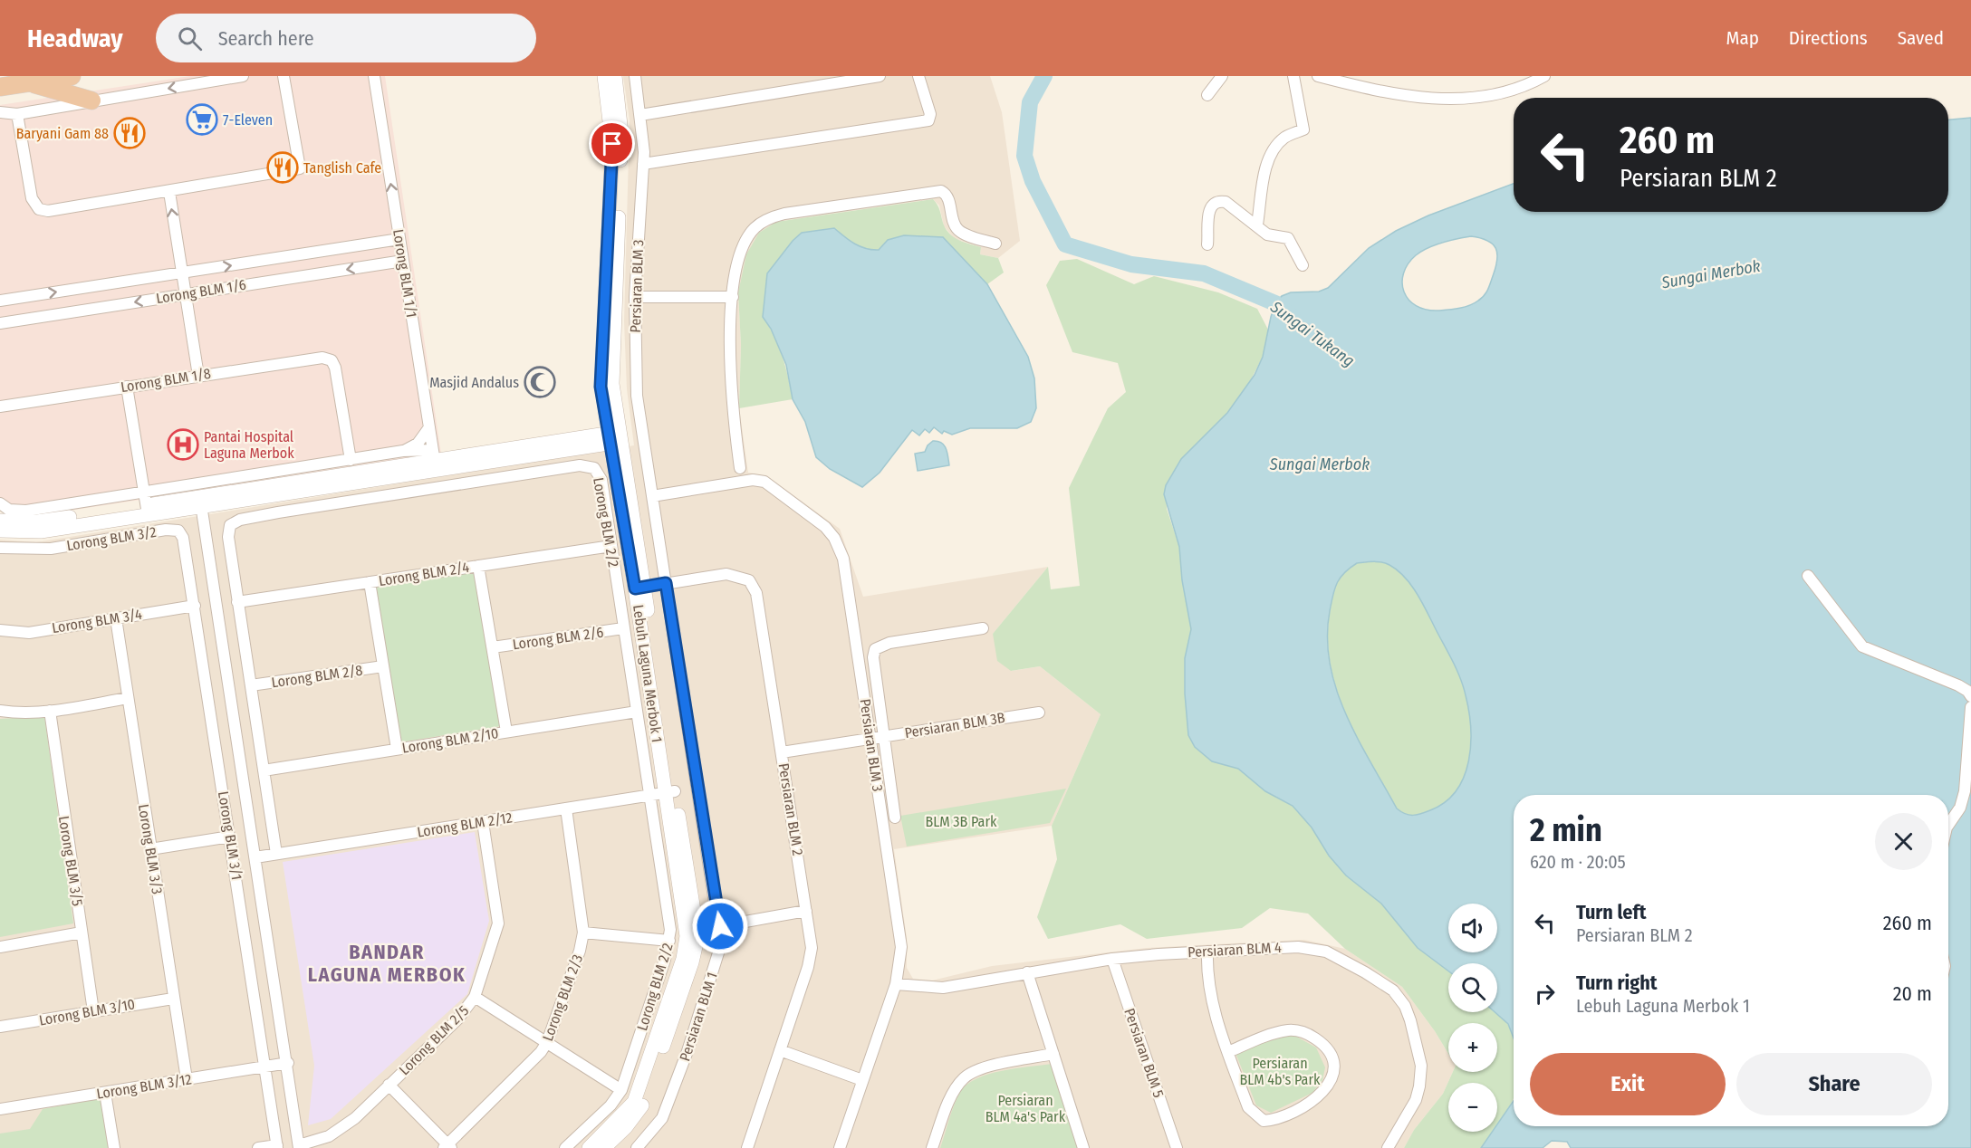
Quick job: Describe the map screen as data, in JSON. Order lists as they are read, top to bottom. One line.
{"streets":{"street":["Lorong BLM 1/1","Persiaran BLM 3","Lorong BLM 1/6","Lorong BLM 1/8","Lorong BLM 2/2","Lorong BLM 3/2","Lorong BLM 2/4","Lorong BLM 3/4","Lorong BLM 2/6","Lebuh Laguna Merbok 1","Lorong BLM 2/8","Persiaran BLM 3B","Lorong BLM 2/10","Persiaran BLM 2","Lorong BLM 2/12","Lorong BLM 3/1","Lorong BLM 3/3","Lorong BLM 3/5","Persiaran BLM 4","Lorong BLM 2/3","Lorong BLM 3/10","Persiaran BLM 1","Lorong BLM 2/5","Persiaran BLM 5","Lorong BLM 3/12"]},"crossings":[["Lorong BLM 1/1","Lorong BLM 1/6"],["Persiaran BLM 3","Persiaran BLM 3B"],["Persiaran BLM 3","Persiaran BLM 2"],["Persiaran BLM 3","Persiaran BLM 4"],["Persiaran BLM 3","Persiaran BLM 1"],["Lorong BLM 2/2","Lorong BLM 2/4"],["Lorong BLM 2/2","Lorong BLM 2/6"],["Lorong BLM 2/2","Lorong BLM 2/8"],["Lorong BLM 2/2","Lorong BLM 2/10"],["Lorong BLM 2/2","Lorong BLM 2/12"],["Lorong BLM 3/2","Lorong BLM 3/4"],["Lorong BLM 3/2","Lorong BLM 3/1"],["Lorong BLM 3/4","Lorong BLM 3/1"],["Lorong BLM 3/4","Lorong BLM 3/3"],["Lebuh Laguna Merbok 1","Persiaran BLM 2"],["Lebuh Laguna Merbok 1","Lorong BLM 2/12"],["Persiaran BLM 3B","Persiaran BLM 2"],["Persiaran BLM 2","Persiaran BLM 1"],["Lorong BLM 2/12","Lorong BLM 2/3"],["Lorong BLM 2/12","Lorong BLM 2/5"],["Lorong BLM 3/1","Lorong BLM 3/12"],["Lorong BLM 3/3","Lorong BLM 3/10"],["Lorong BLM 3/3","Lorong BLM 3/12"],["Lorong BLM 3/5","Lorong BLM 3/10"],["Persiaran BLM 4","Persiaran BLM 5"]],"one_way":["Lorong BLM 1/1"],"districts":["BANDAR LAGUNA MERBOK"],"water":["Sungai Merbok","Sungai Tukang"],"parks":["BLM 3B Park","Persiaran BLM 4b's Park","Persiaran BLM 4a's Park"],"places":{"supermarket":["7-Eleven"],"restaurant":["Baryani Gam 88","Tanglish Cafe"],"mosque":["Masjid Andalus"],"hospital":["Pantai Hospital Laguna Merbok"]},"page":{"header":"Headway","search":"Search here","nav":["Map","Directions","Saved"],"turn":["260 m","Persiaran BLM 2"],"heading":["2 min","620 m · 20:05"],"list":[{"name":"Turn left","note":"Persiaran BLM 2","value":"260 m"},{"name":"Turn right","note":"Lebuh Laguna Merbok 1","value":"20 m"}],"map_buttons":["+","−"],"buttons":["Exit","Share"]}}
